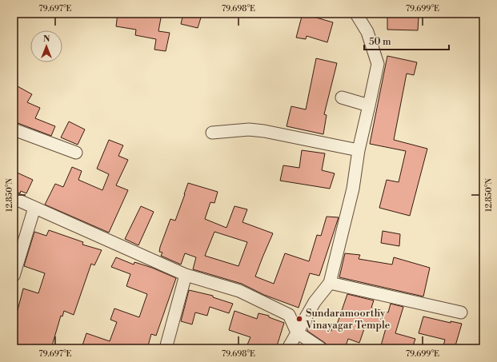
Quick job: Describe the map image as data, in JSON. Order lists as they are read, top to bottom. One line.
{"places":["Sundaramoorthy Vinayagar Temple"],"scale_bar":"50 m","north":"top","coordinates":["79.697°E","79.698°E","79.699°E","12.850°N"]}
